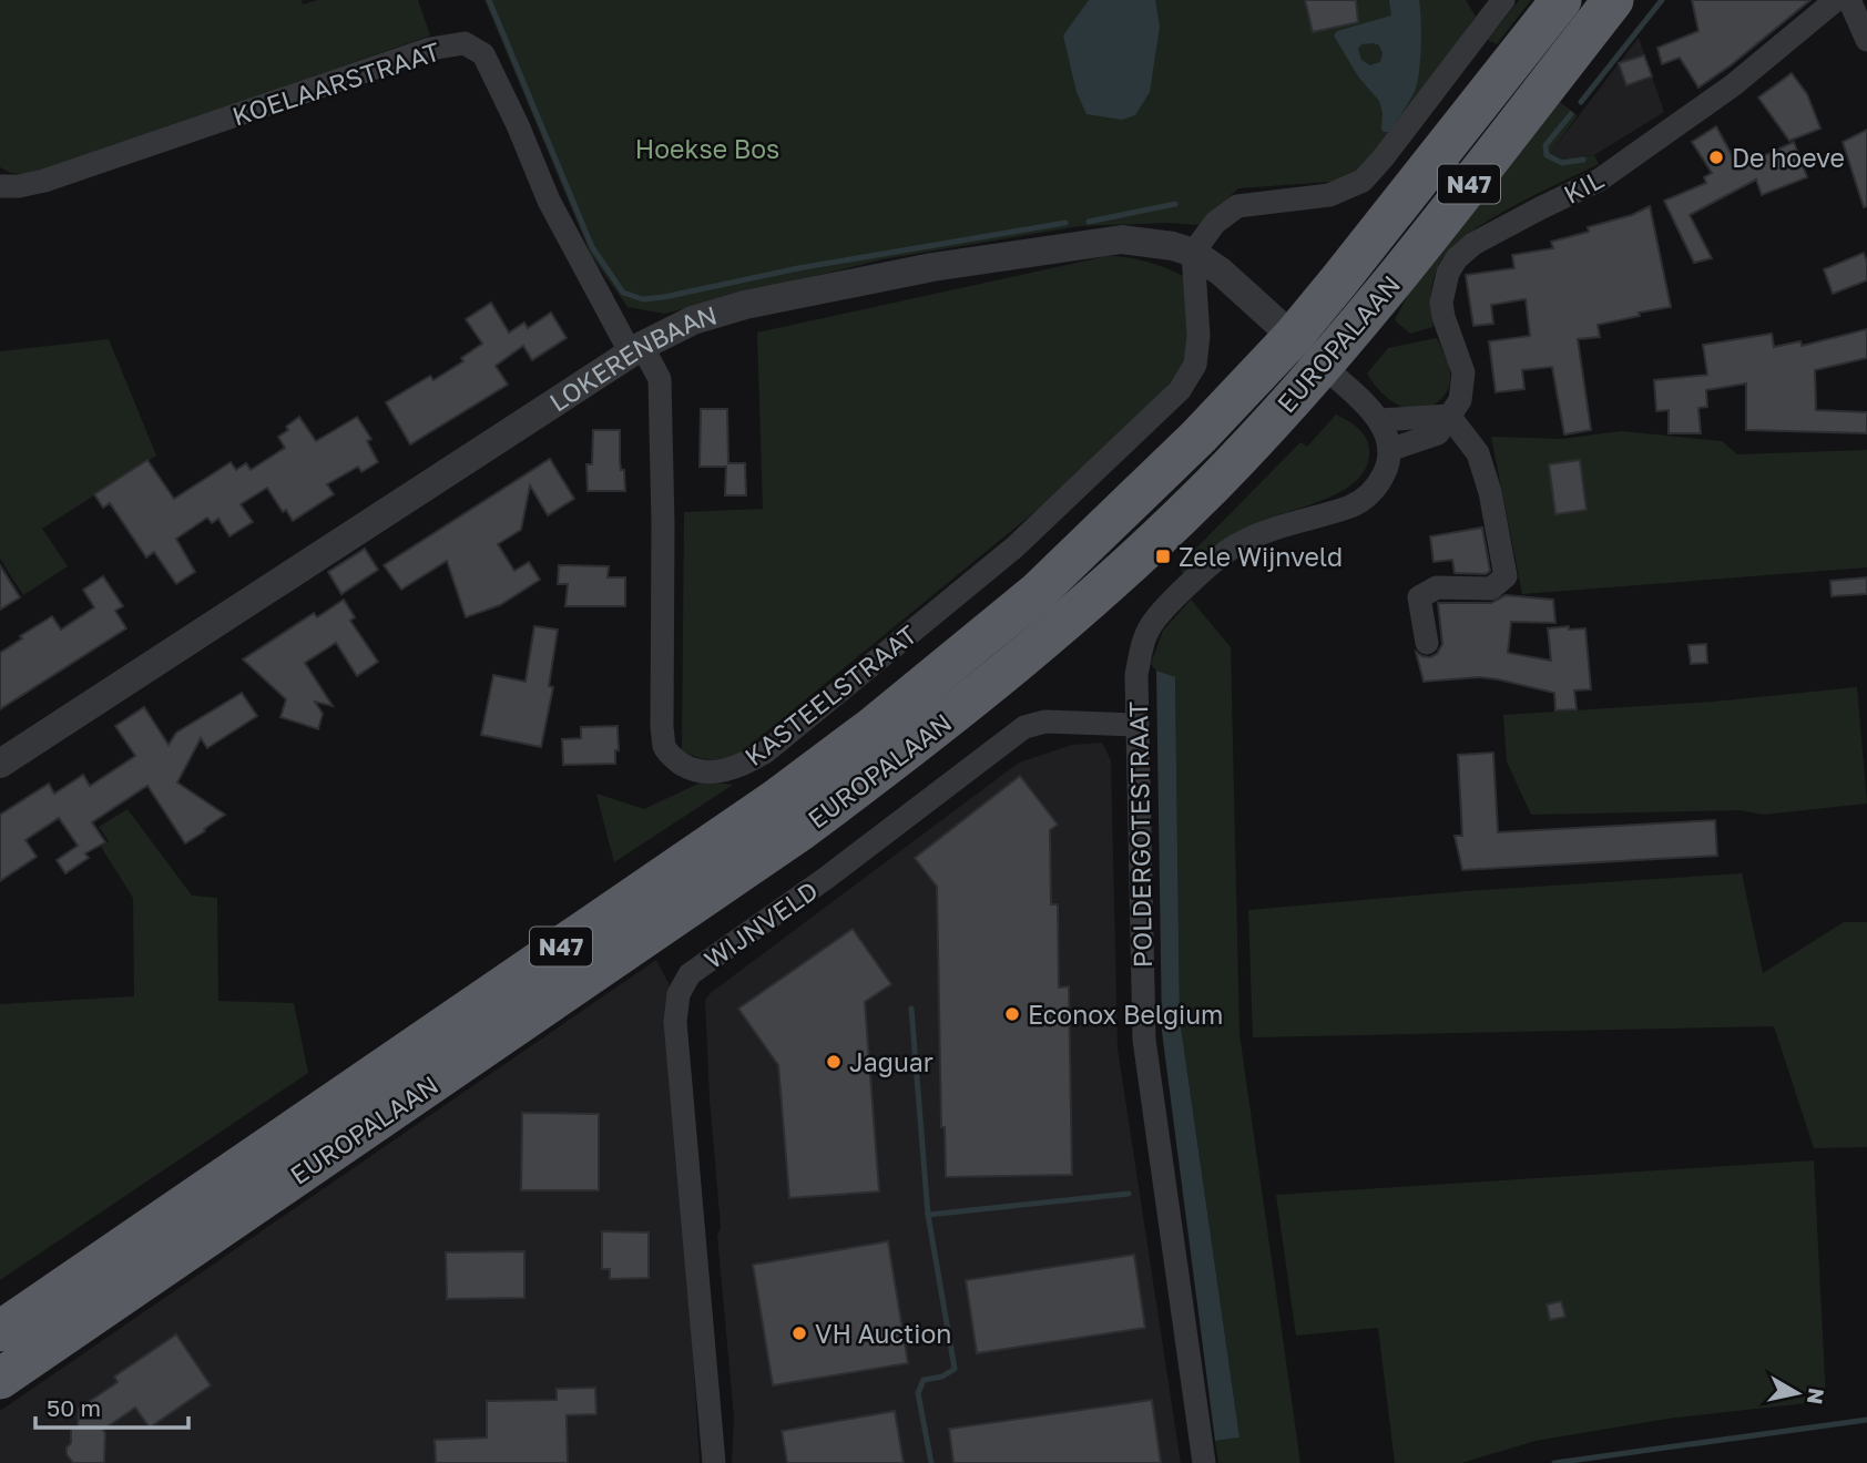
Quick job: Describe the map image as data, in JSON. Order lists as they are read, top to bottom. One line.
{"streets":{"highway":["N47","EUROPALAAN"],"street":["KOELAARSTRAAT","KIL","LOKERENBAAN","KASTEELSTRAAT","POLDERGOTESTRAAT","WIJNVELD"]},"crossings":[["KOELAARSTRAAT","LOKERENBAAN"],["KOELAARSTRAAT","KASTEELSTRAAT"],["KIL","POLDERGOTESTRAAT"],["EUROPALAAN","LOKERENBAAN"],["LOKERENBAAN","KASTEELSTRAAT"],["POLDERGOTESTRAAT","WIJNVELD"]],"parks":["Hoekse Bos"],"places":{"other":["De hoeve","Econox Belgium","Jaguar","VH Auction"],"transit":["Zele Wijnveld"]},"scale_bar":"50 m","north":"right"}
